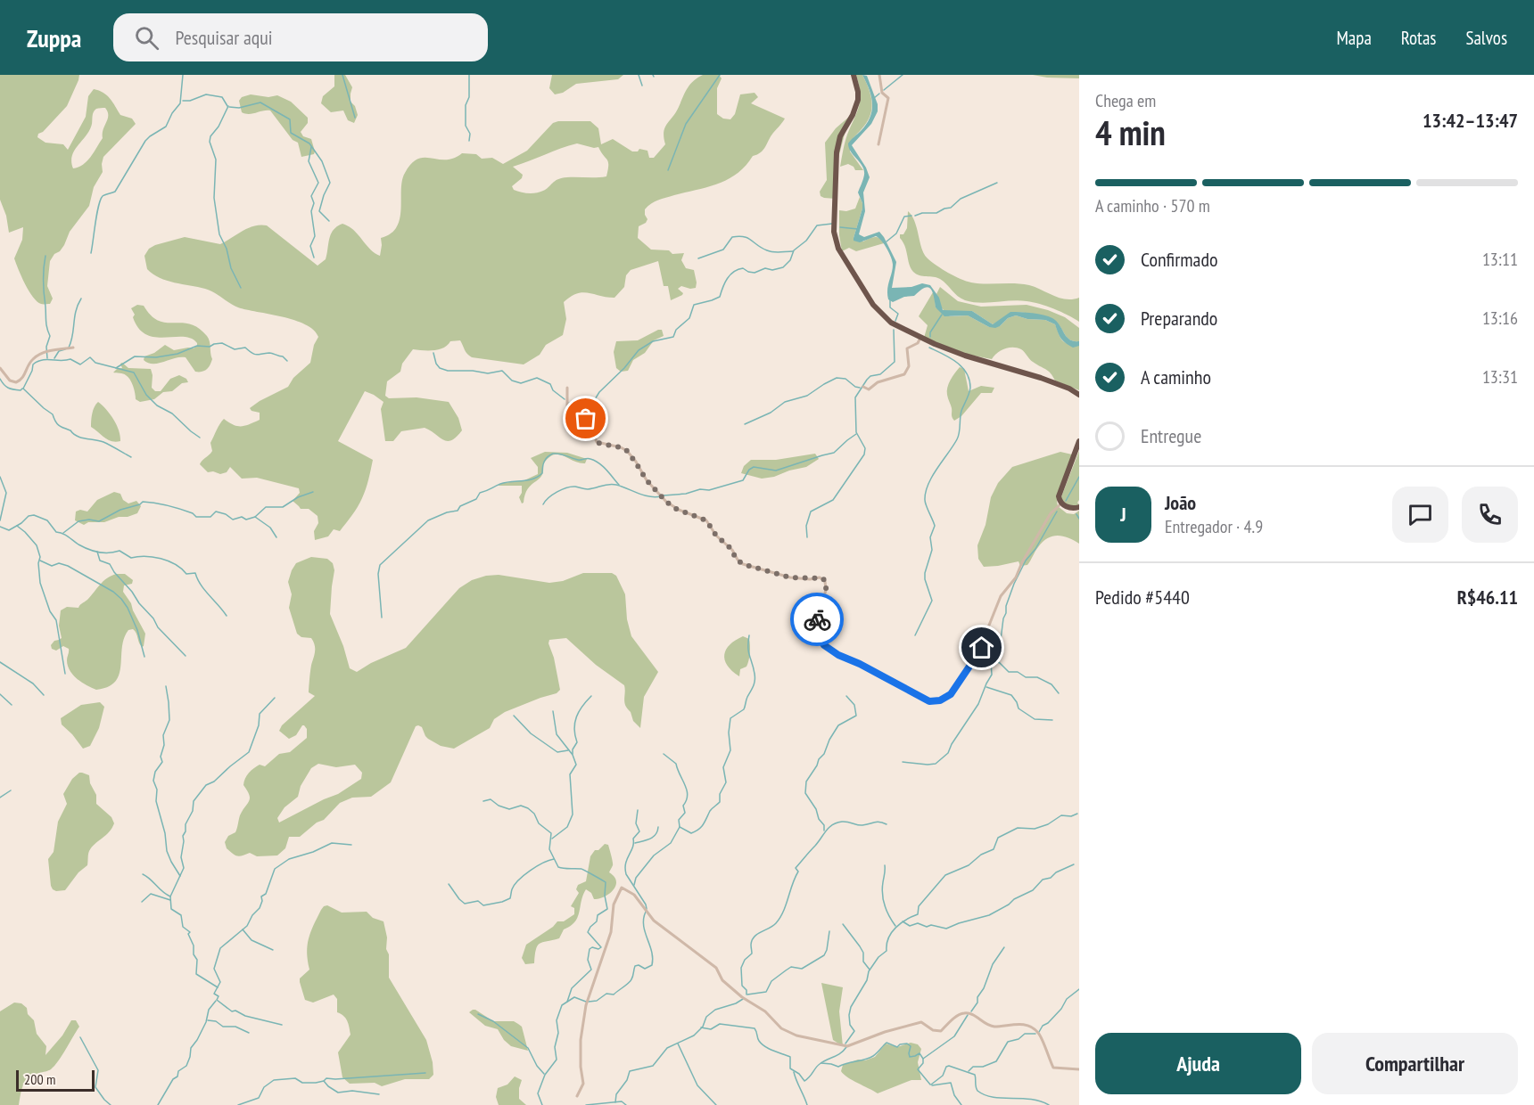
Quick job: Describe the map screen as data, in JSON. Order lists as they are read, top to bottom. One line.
{"scale_bar":"200 m","page":{"header":"Zuppa","search":"Pesquisar aqui","nav":["Mapa","Rotas","Salvos"],"heading":["4 min","Chega em","13:42–13:47"],"panel":["João","Entregador · 4.9","Pedido #5440","R$46.11"],"bar":"A caminho · 570 m","list":[["Confirmado","13:11"],["Preparando","13:16"],["A caminho","13:31"],"Entregue"],"round":"J","buttons":["Ajuda","Compartilhar"],"scale":"200 m"}}
